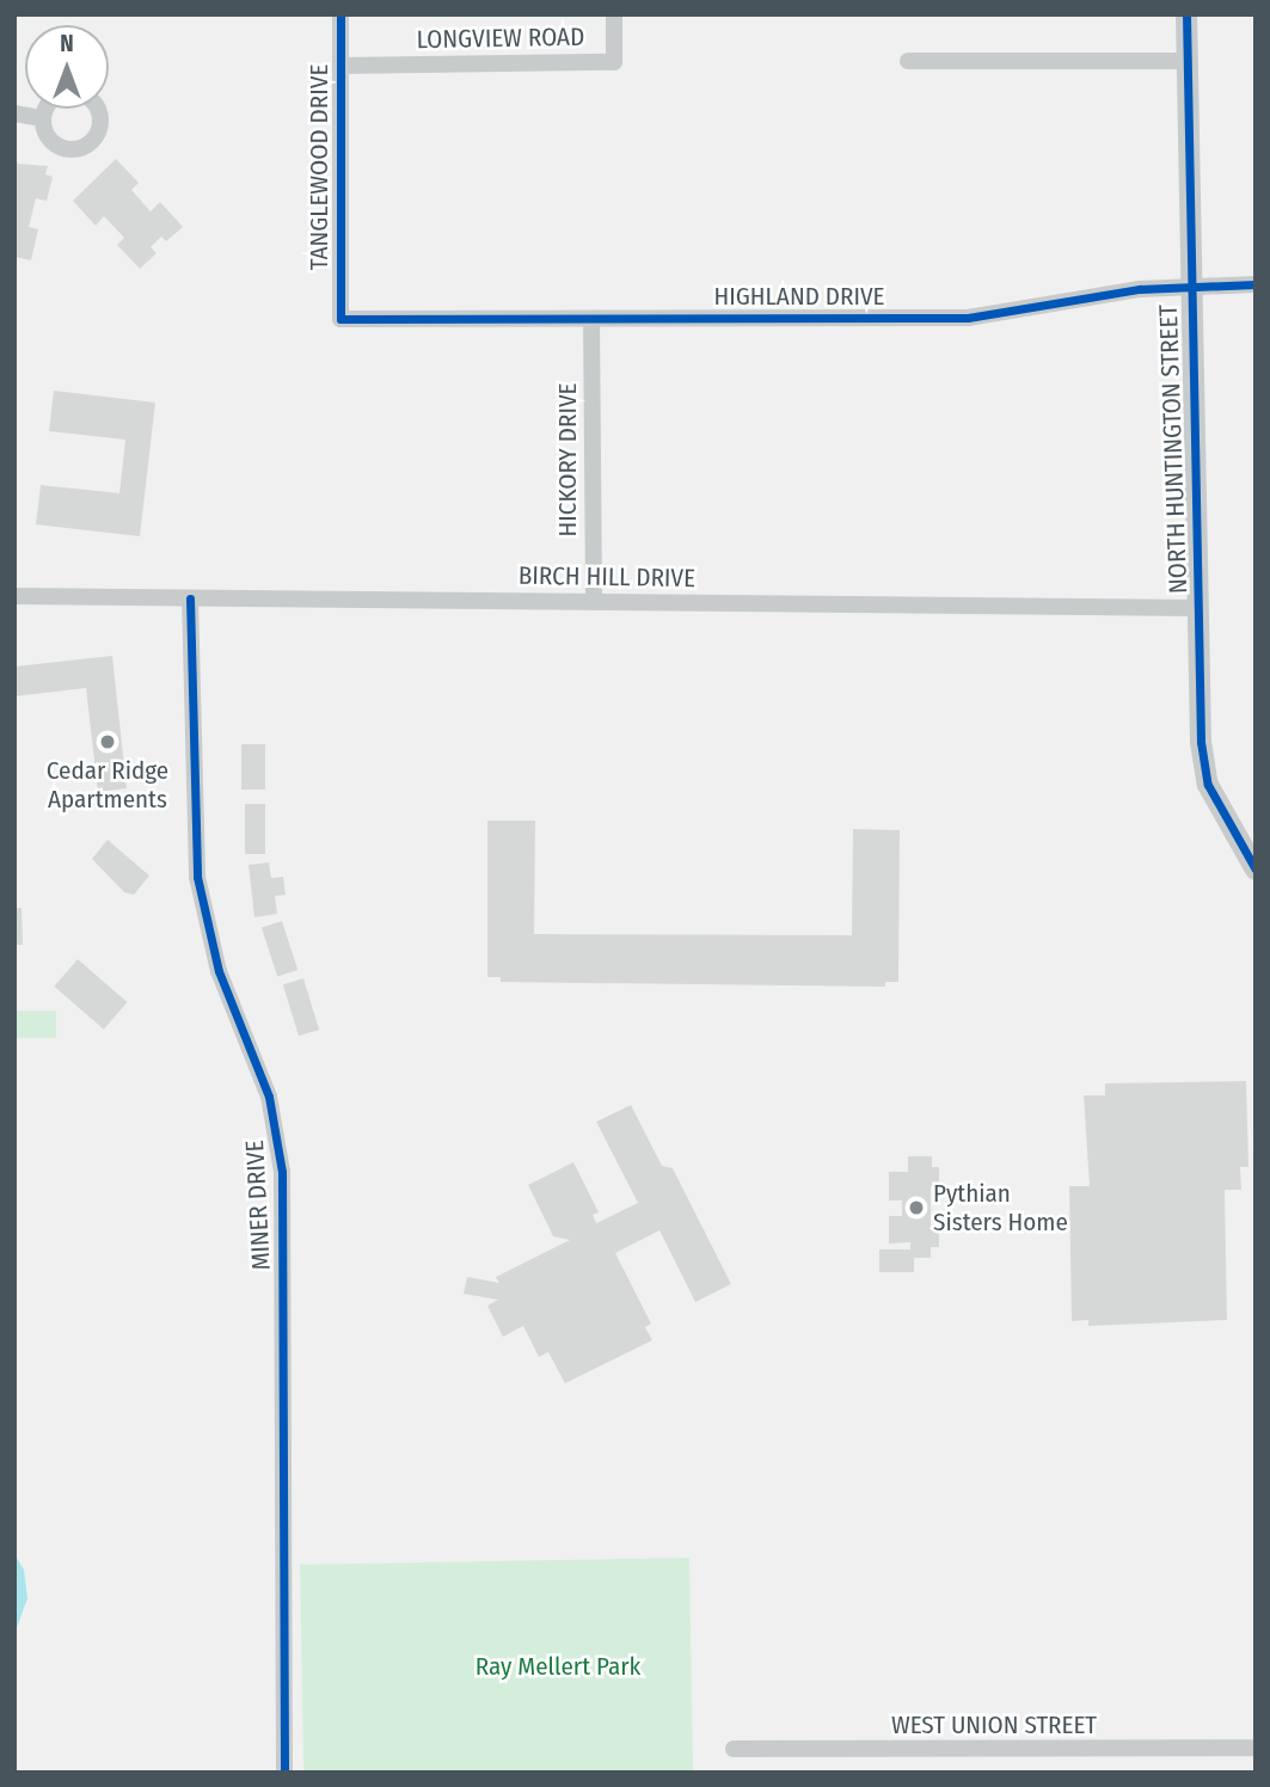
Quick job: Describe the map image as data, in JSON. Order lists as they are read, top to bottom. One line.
{"streets":{"street":["LONGVIEW ROAD","TANGLEWOOD DRIVE","HIGHLAND DRIVE","NORTH HUNTINGTON STREET","HICKORY DRIVE","BIRCH HILL DRIVE","MINER DRIVE","WEST UNION STREET"]},"crossings":[["LONGVIEW ROAD","TANGLEWOOD DRIVE"],["TANGLEWOOD DRIVE","HIGHLAND DRIVE"],["HIGHLAND DRIVE","NORTH HUNTINGTON STREET"],["HIGHLAND DRIVE","HICKORY DRIVE"],["NORTH HUNTINGTON STREET","BIRCH HILL DRIVE"],["HICKORY DRIVE","BIRCH HILL DRIVE"],["BIRCH HILL DRIVE","MINER DRIVE"]],"parks":["Ray Mellert Park"],"places":["Cedar Ridge Apartments","Pythian Sisters Home"],"north":"top"}
